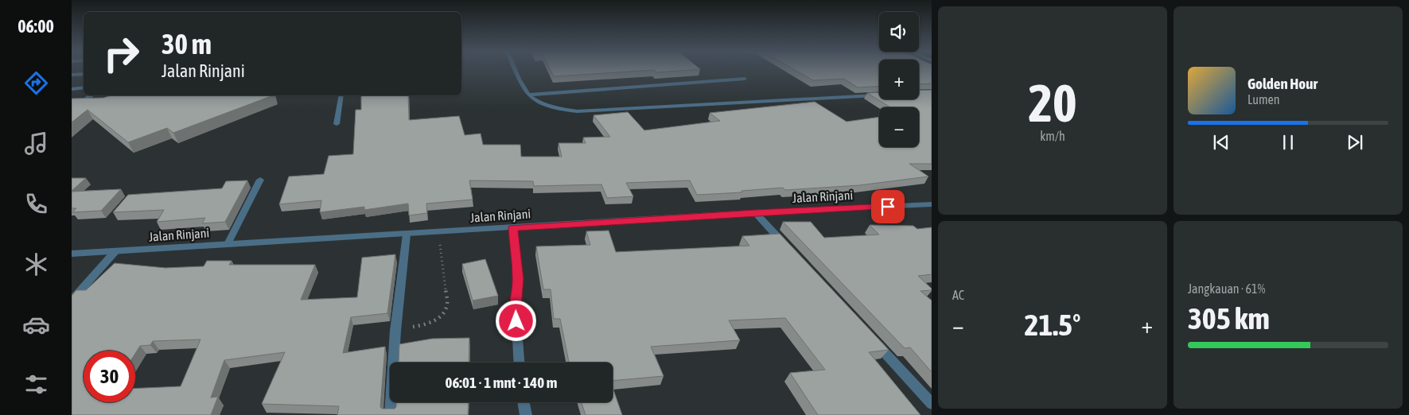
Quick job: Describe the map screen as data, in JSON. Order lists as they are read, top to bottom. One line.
{"streets":{"street":["Jalan Rinjani"]},"page":{"tabs":"06:00","tile":[["20","km/h"],"AC",["Jangkauan · 61%","305 km"]],"map_buttons":["+","−"],"turn":["30 m","Jalan Rinjani"],"song":["Golden Hour","Lumen"],"heat":["−","21.5°","+"],"limit":"30","trip":"06:01 · 1 mnt · 140 m"}}
